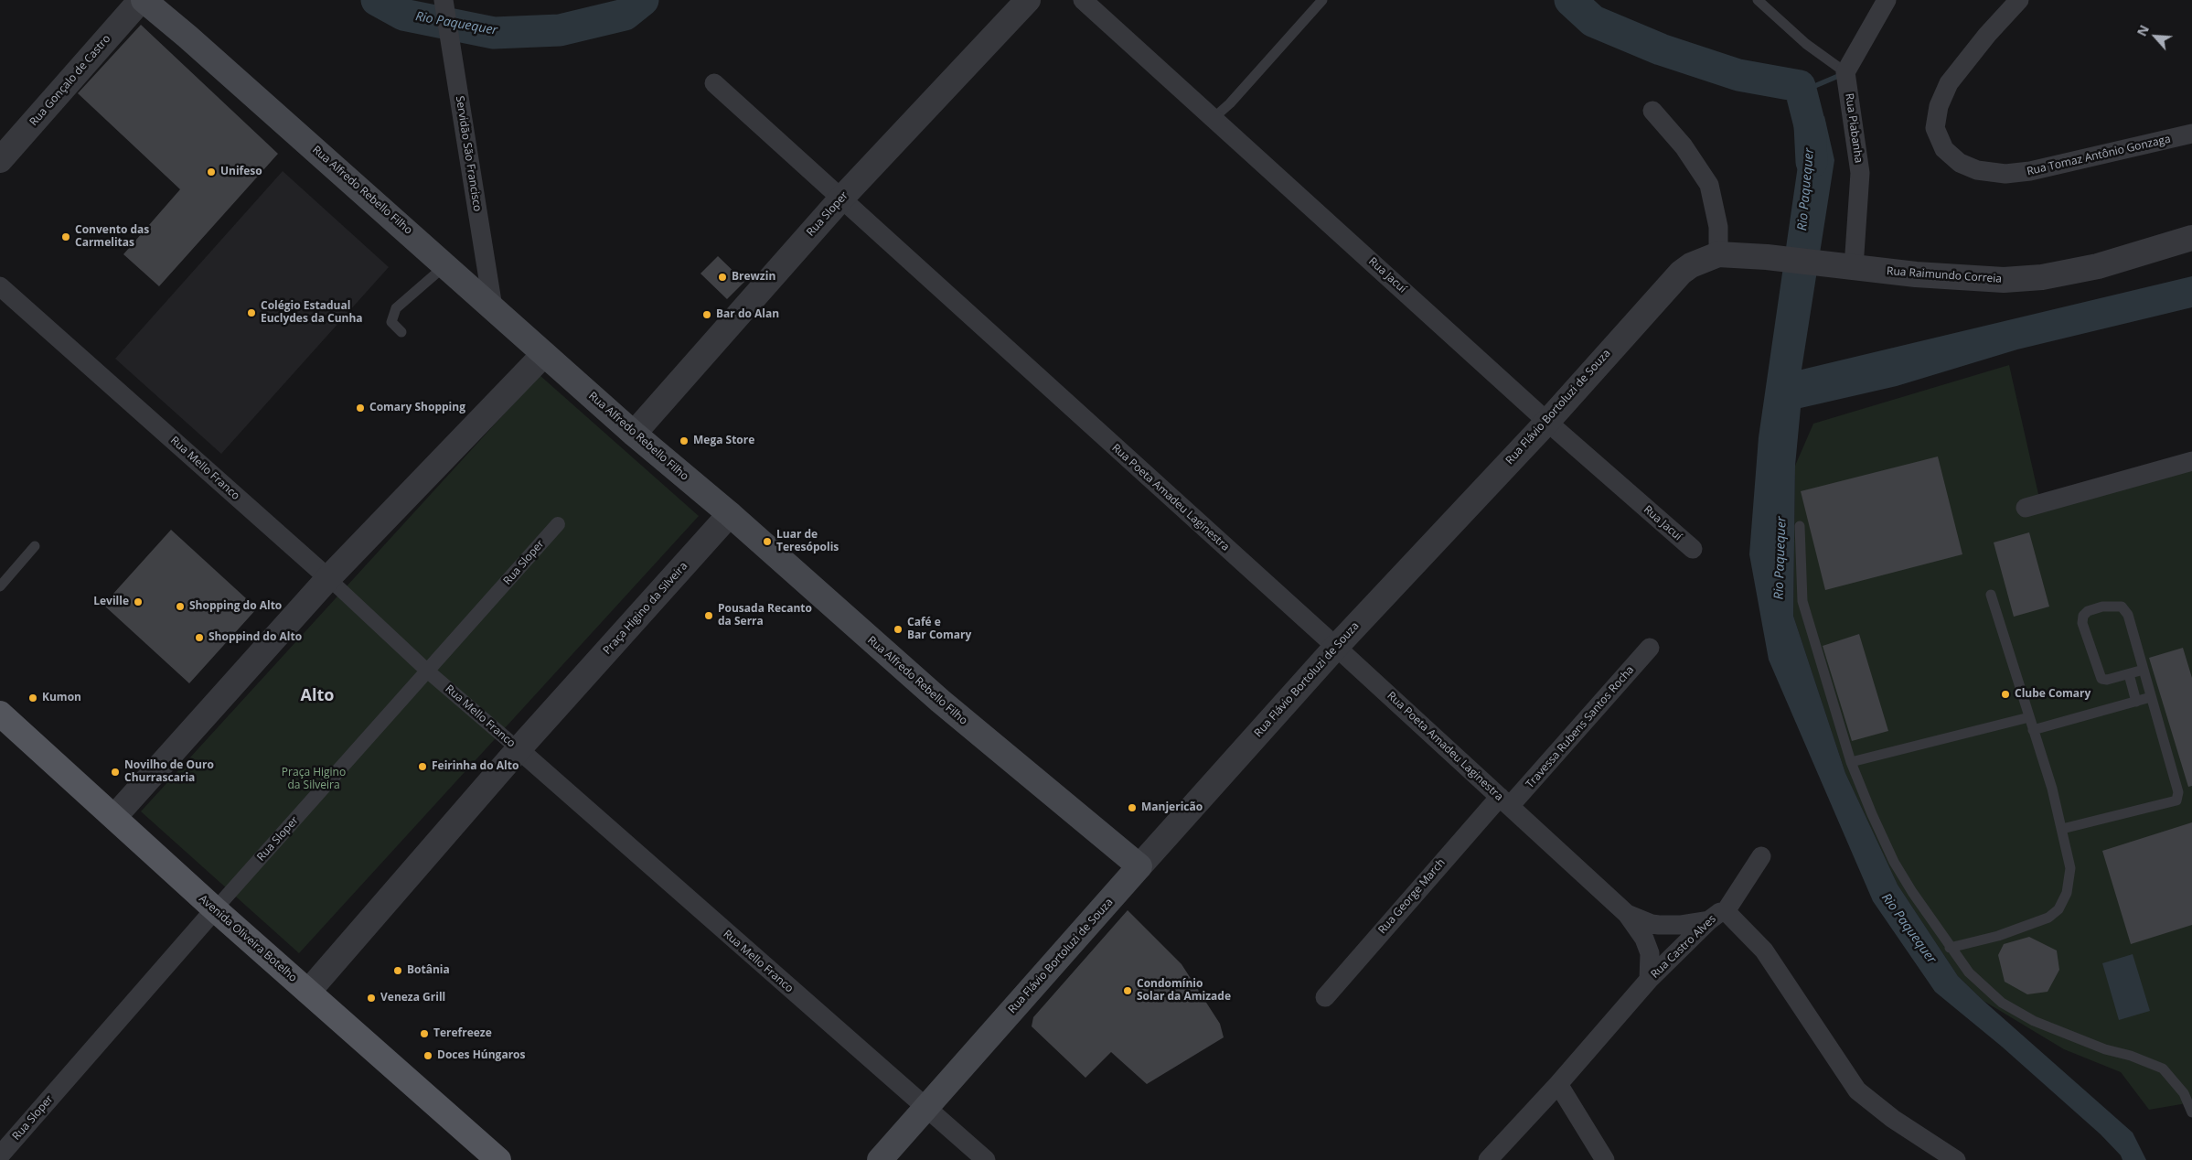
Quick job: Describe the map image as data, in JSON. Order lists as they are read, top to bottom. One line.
{"streets":{"main road":["Rua Alfredo Rebello Filho","Rua Flávio Bortoluzi de Souza","Avenida Oliveira Botelho"],"street":["Rua Gonçalo de Castro","Rua Piabanha","Servidão São Francisco","Rua Tomaz Antônio Gonzaga","Rua Sloper","Rua Jacuí","Rua Raimundo Correia","Rua Mello Franco","Rua Poeta Amadeu Laginestra","Praça Higino da Silveira","Travessa Rubens Santos Rocha","Rua George March","Rua Castro Alves"]},"crossings":[["Rua Gonçalo de Castro","Rua Alfredo Rebello Filho"],["Rua Piabanha","Rua Raimundo Correia"],["Servidão São Francisco","Rua Alfredo Rebello Filho"],["Rua Alfredo Rebello Filho","Rua Sloper"],["Rua Alfredo Rebello Filho","Rua Flávio Bortoluzi de Souza"],["Rua Alfredo Rebello Filho","Praça Higino da Silveira"],["Rua Sloper","Rua Mello Franco"],["Rua Sloper","Rua Poeta Amadeu Laginestra"],["Rua Sloper","Avenida Oliveira Botelho"],["Rua Jacuí","Rua Flávio Bortoluzi de Souza"],["Rua Raimundo Correia","Rua Flávio Bortoluzi de Souza"],["Rua Flávio Bortoluzi de Souza","Rua Mello Franco"],["Rua Flávio Bortoluzi de Souza","Rua Poeta Amadeu Laginestra"],["Rua Mello Franco","Praça Higino da Silveira"],["Rua Poeta Amadeu Laginestra","Travessa Rubens Santos Rocha"],["Rua Poeta Amadeu Laginestra","Rua George March"],["Rua Poeta Amadeu Laginestra","Rua Castro Alves"],["Praça Higino da Silveira","Avenida Oliveira Botelho"],["Travessa Rubens Santos Rocha","Rua George March"]],"districts":["Alto"],"water":["Rio Paquequer"],"parks":["Praça Higino da Silveira"],"places":["Unifeso","Convento das Carmelitas","Brewzin","Colégio Estadual Euclydes da Cunha","Bar do Alan","Comary Shopping","Mega Store","Luar de Teresópolis","Leville","Shopping do Alto","Pousada Recanto da Serra","Café e Bar Comary","Shoppind do Alto","Clube Comary","Kumon","Feirinha do Alto","Novilho de Ouro Churrascaria","Manjericão","Botânia","Condomínio Solar da Amizade","Veneza Grill","Terefreeze","Doces Húngaros"],"north":"top left"}
